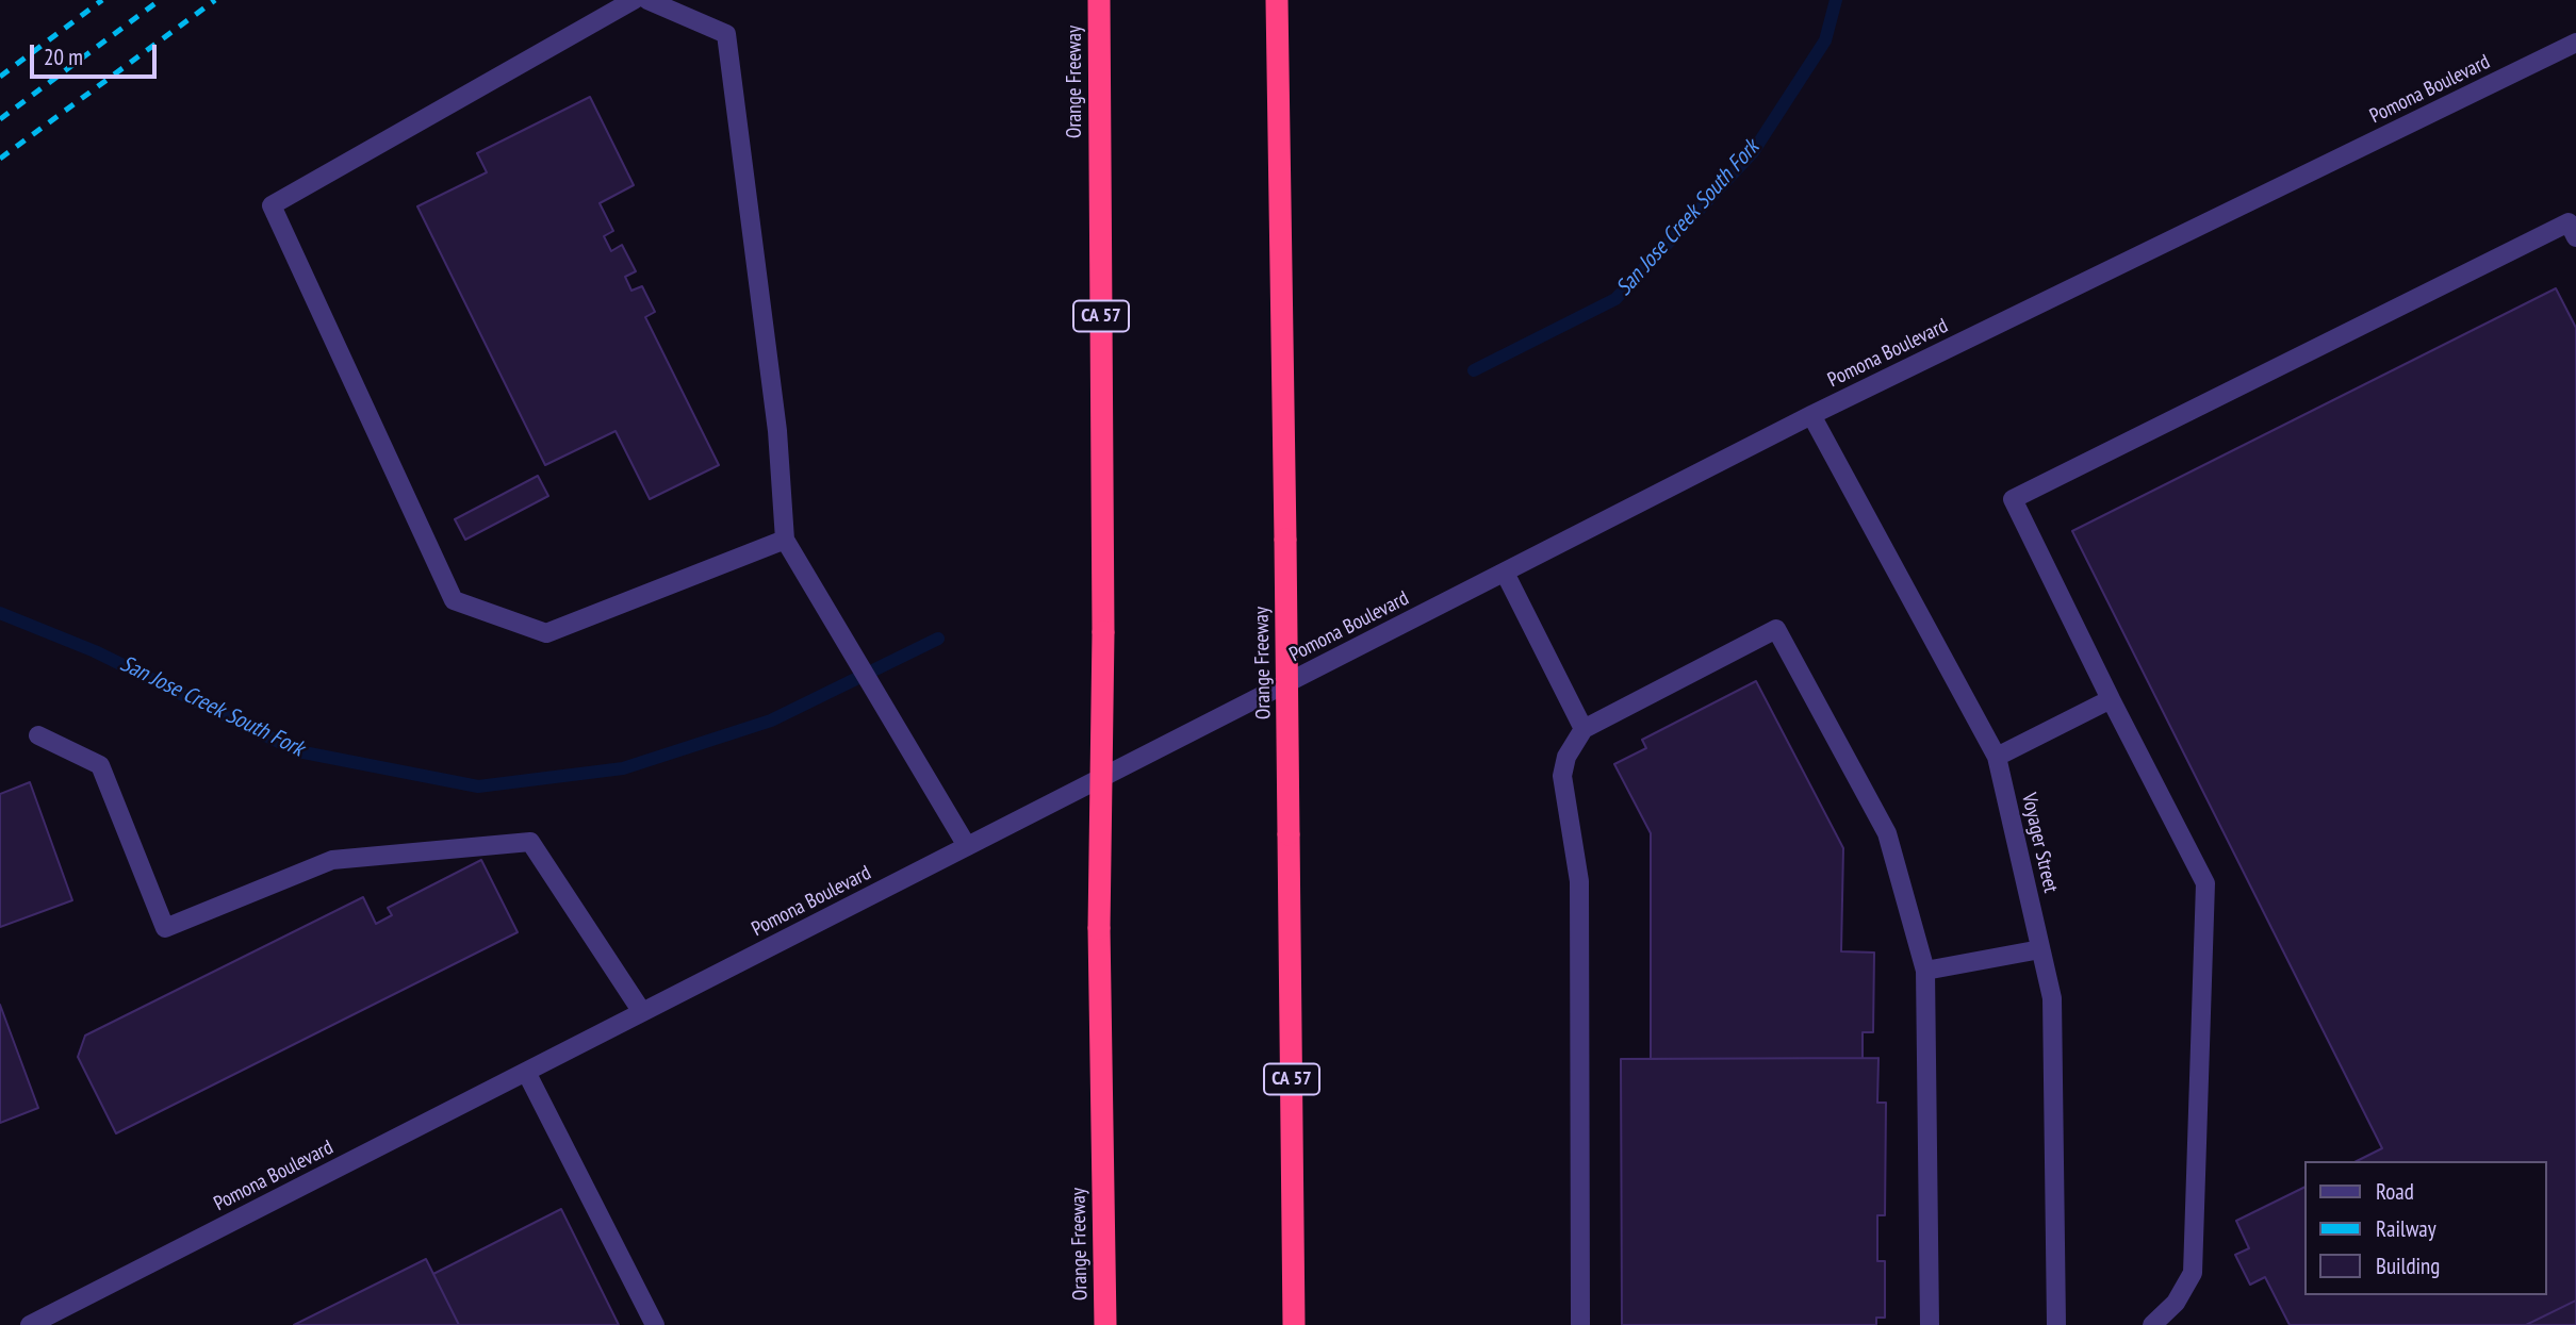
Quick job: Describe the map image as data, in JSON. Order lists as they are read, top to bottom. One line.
{"streets":{"highway":["Orange Freeway","CA 57"],"street":["Pomona Boulevard","Voyager Street"]},"crossings":[["Pomona Boulevard","Voyager Street"]],"water":["San Jose Creek South Fork"],"legend":["Road","Railway","Building"],"scale_bar":"20 m"}
